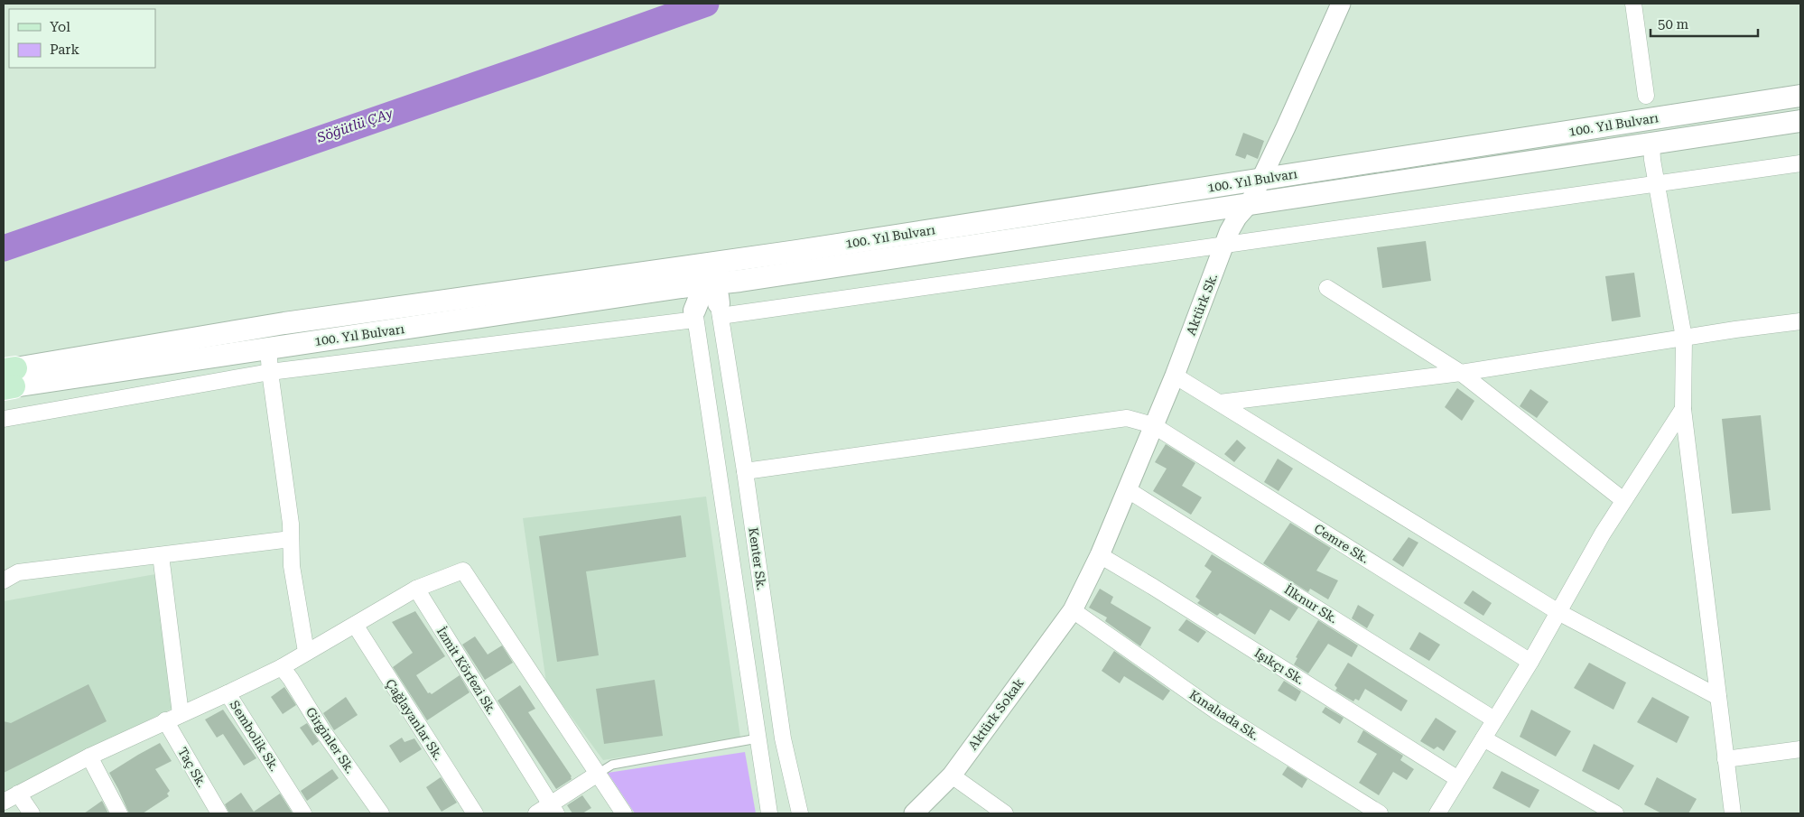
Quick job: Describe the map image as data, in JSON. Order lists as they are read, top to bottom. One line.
{"streets":{"main road":["100. Yıl Bulvarı"],"street":["Aktürk Sk.","Cemre Sk.","Kenter Sk.","İlknur Sk.","Işıkçı Sk.","İzmit Körfezi Sk.","Aktürk Sokak","Kınalıada Sk.","Çağlayanlar Sk.","Sembolik Sk.","Girginler Sk.","Taç Sk."]},"crossings":[["100. Yıl Bulvarı","Aktürk Sk."],["Aktürk Sk.","Cemre Sk."],["Aktürk Sk.","İlknur Sk."],["Aktürk Sk.","Işıkçı Sk."],["Aktürk Sk.","Aktürk Sokak"],["Aktürk Sk.","Kınalıada Sk."],["Cemre Sk.","Kenter Sk."],["Aktürk Sokak","Kınalıada Sk."],["Sembolik Sk.","Taç Sk."]],"water":["Söğütlü ÇAy"],"legend":["Yol","Park"],"scale_bar":"50 m"}
